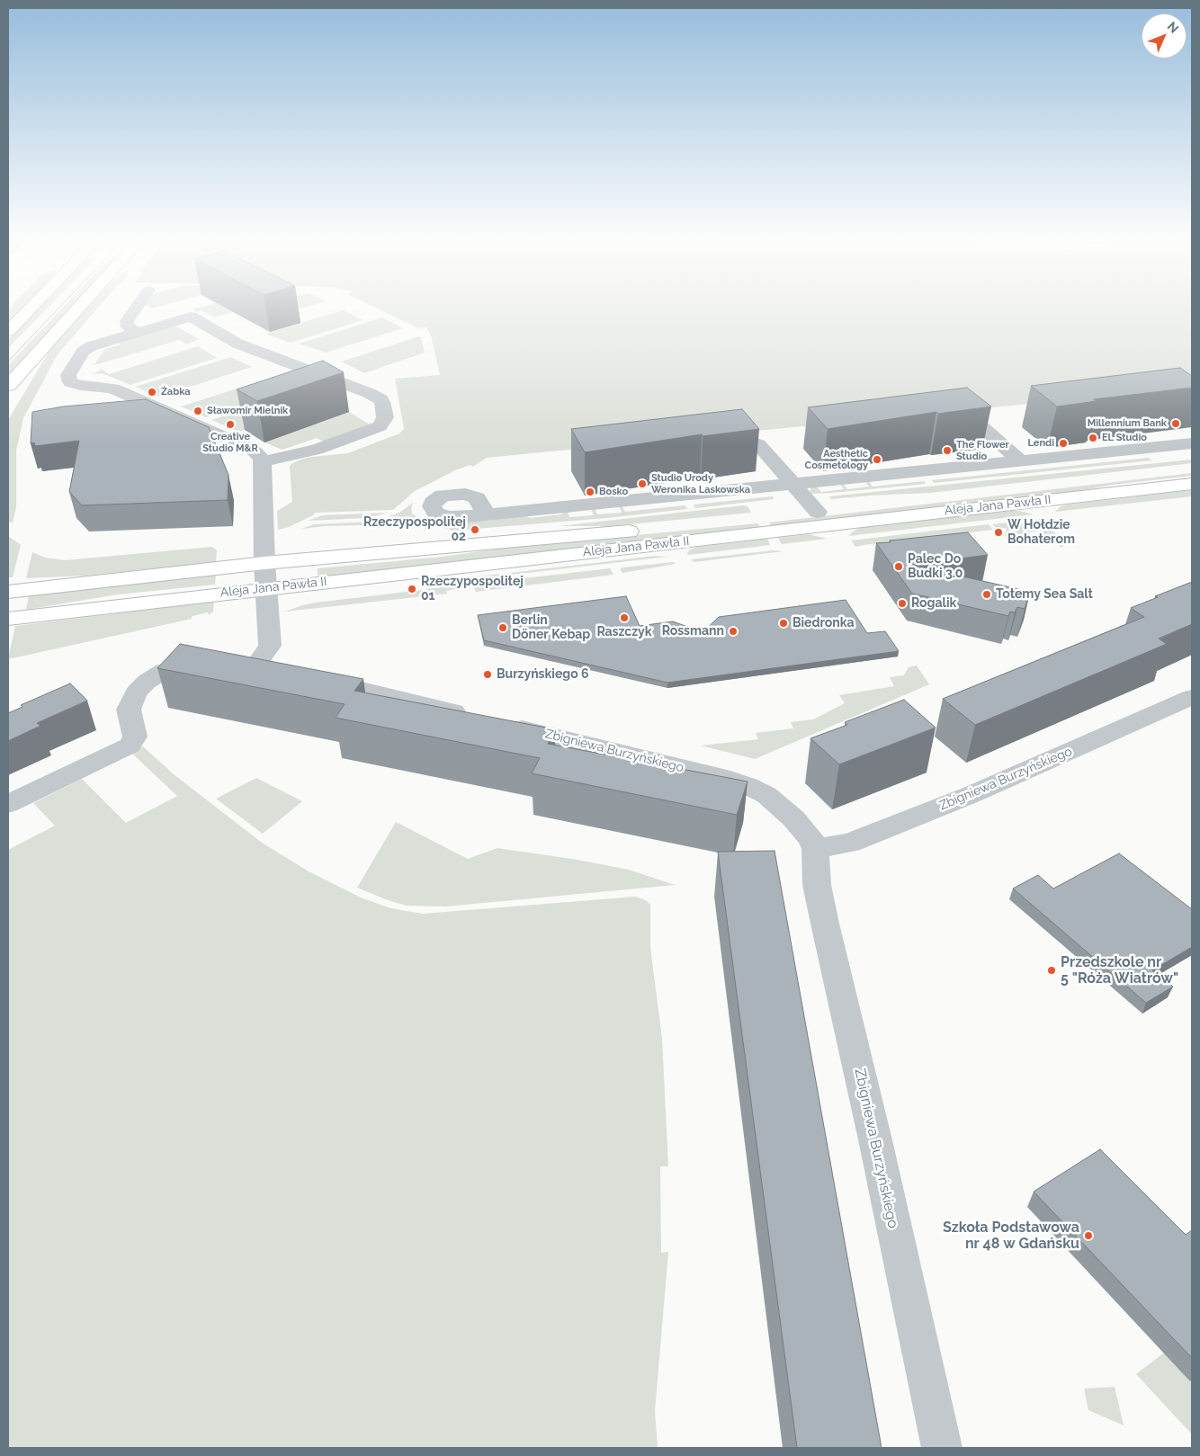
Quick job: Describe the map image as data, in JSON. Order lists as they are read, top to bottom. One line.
{"streets":{"main road":["Aleja Jana Pawła II"],"street":["Zbigniewa Burzyńskiego"]},"places":["Żabka","Sławomir Mielnik","Millennium Bank","Creative Studio M&R","EL Studio","Lendi","The Flower Studio","Aesthetic Cosmetology","Studio Urody Weronika Laskowska","Bosko","Rzeczypospolitej 02","W Hołdzie Bohaterom","Palec Do Budki 3.0","Rzeczypospolitej 01","Totemy Sea Salt","Rogalik","Raszczyk","Biedronka","Berlin Döner Kebap","Rossmann","Burzyńskiego 6","Przedszkole nr 5 \"Róża Wiatrów\"","Szkoła Podstawowa nr 48 w Gdańsku"],"north":"top right"}
